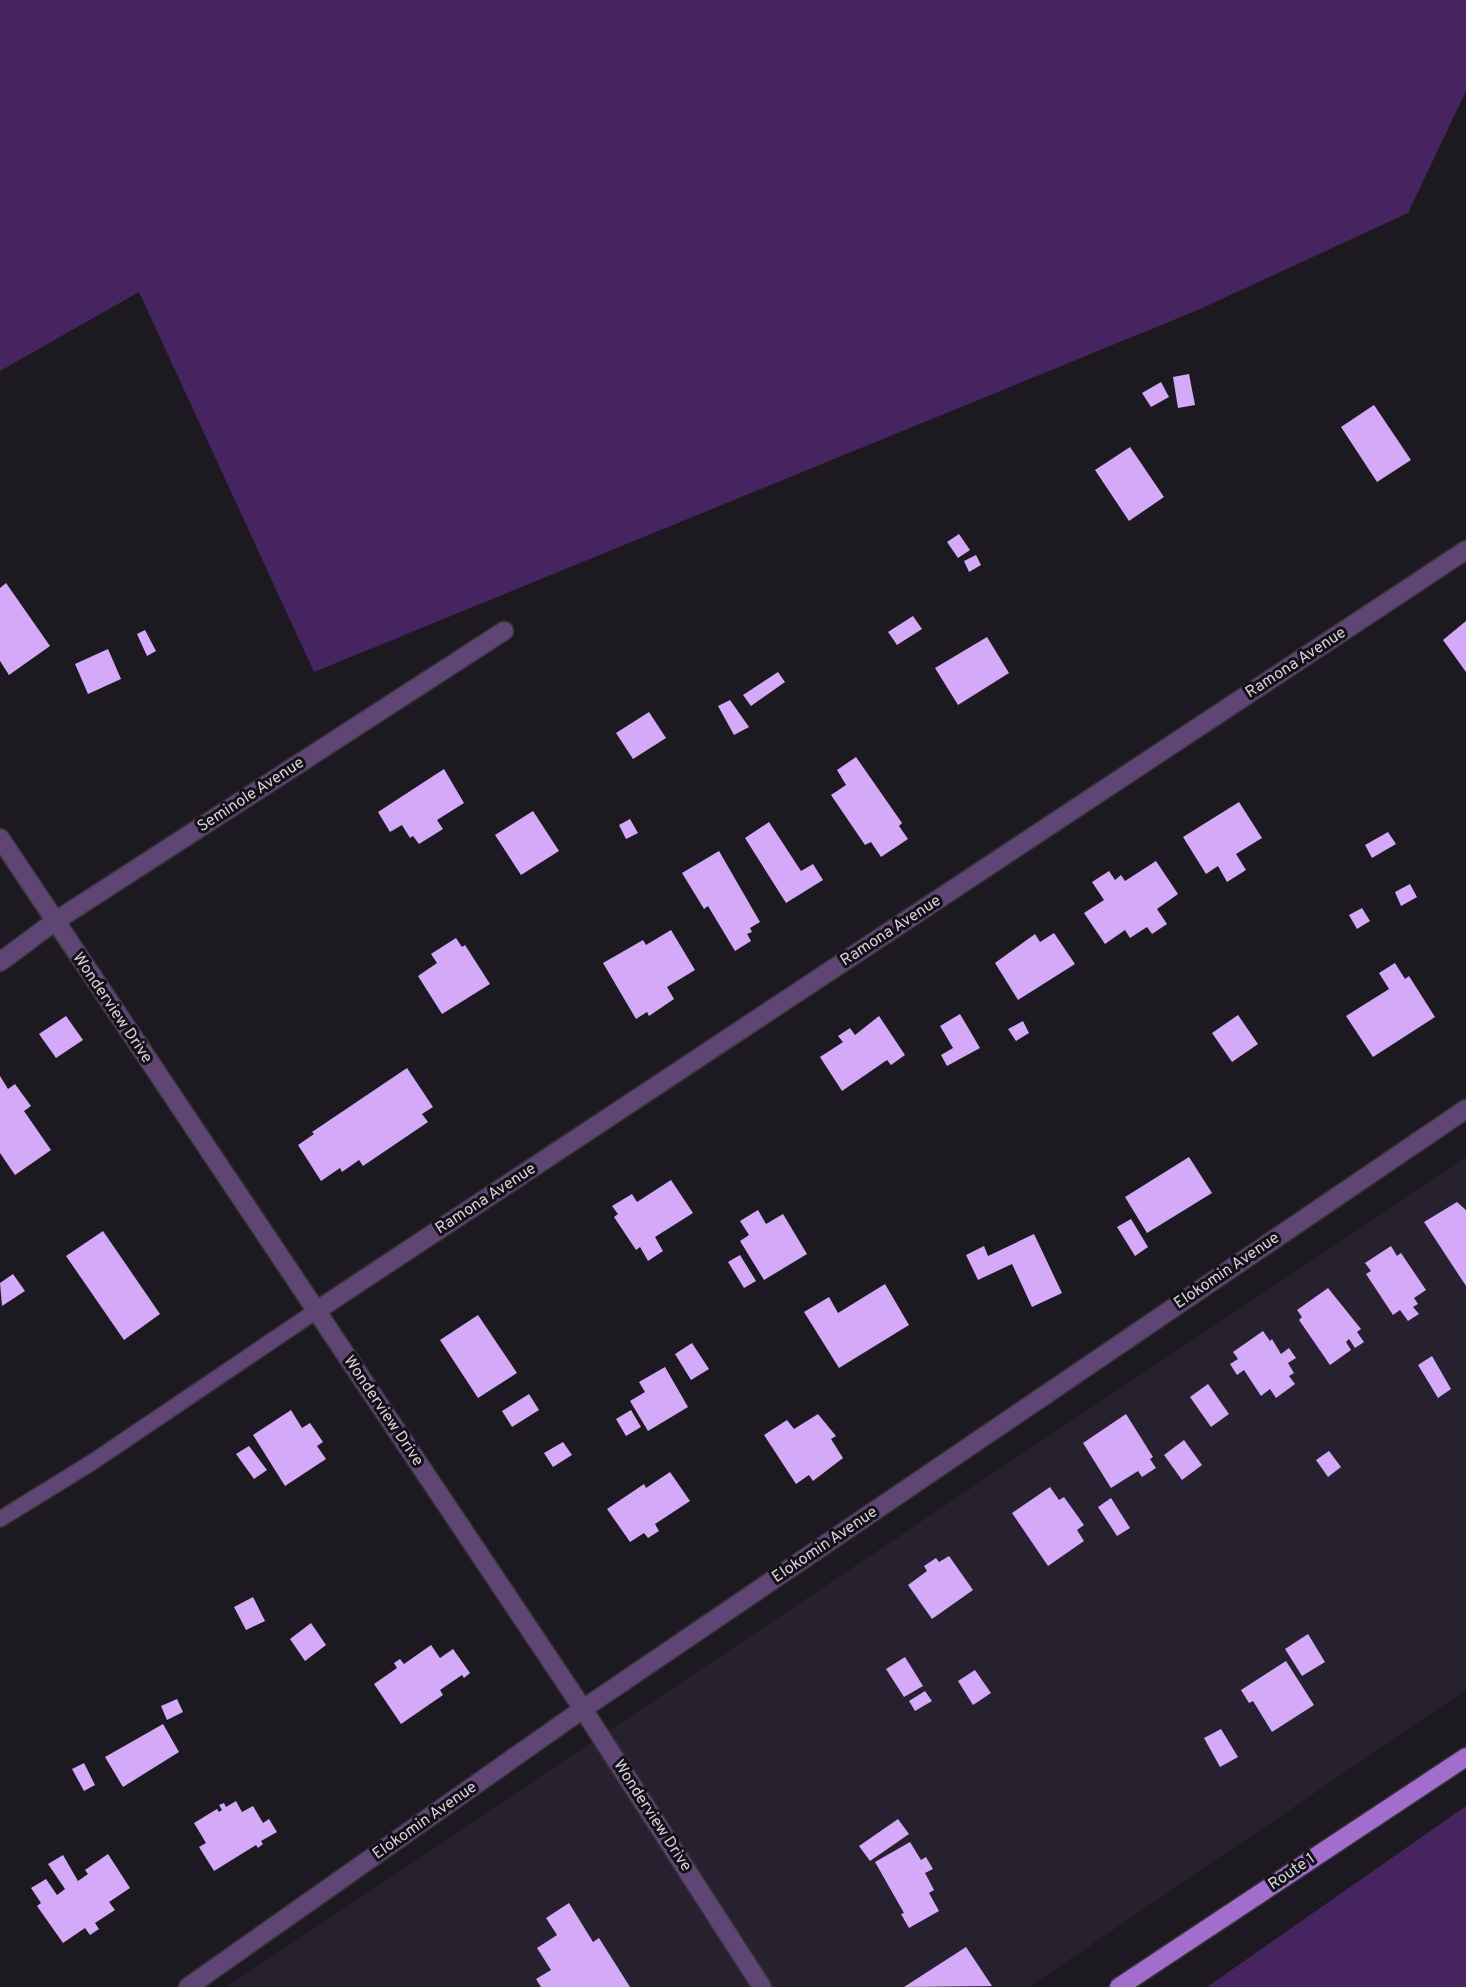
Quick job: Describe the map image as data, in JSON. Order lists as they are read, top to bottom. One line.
{"streets":{"main road":["Route 1"],"street":["Ramona Avenue","Seminole Avenue","Wonderview Drive","Elokomin Avenue"]},"crossings":[["Ramona Avenue","Wonderview Drive"],["Seminole Avenue","Wonderview Drive"],["Wonderview Drive","Elokomin Avenue"]]}
